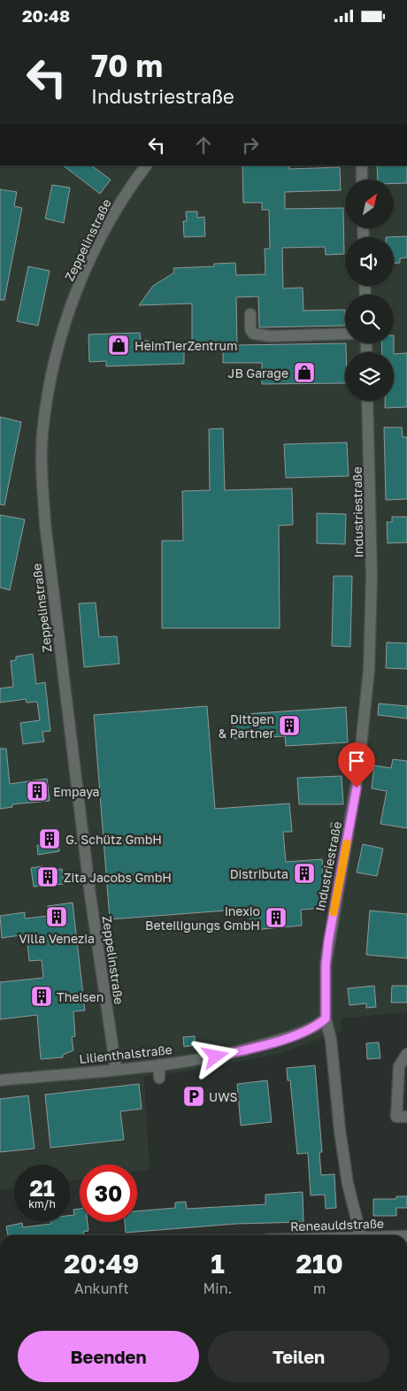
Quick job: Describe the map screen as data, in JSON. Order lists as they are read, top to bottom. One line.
{"streets":{"street":["Zeppelinstraße","Industriestraße","Lilienthalstraße"]},"crossings":[["Zeppelinstraße","Lilienthalstraße"],["Industriestraße","Lilienthalstraße"]],"places":{"shop":["HeimTierZentrum","JB Garage"],"building":["Dittgen & Partner","Empaya","G. Schütz GmbH","Distributa","Zita Jacobs GmbH","Villa Venezia","inexio Beteiligungs GmbH","Theisen"],"parking":["UWS"]},"north":"top right","page":{"status":"20:48","turn":["70 m","Industriestraße"],"speed":"21 km/h","limit":"30","eta":["20:49","Ankunft","1","Min.","210","m"],"buttons":["Beenden","Teilen"]}}
